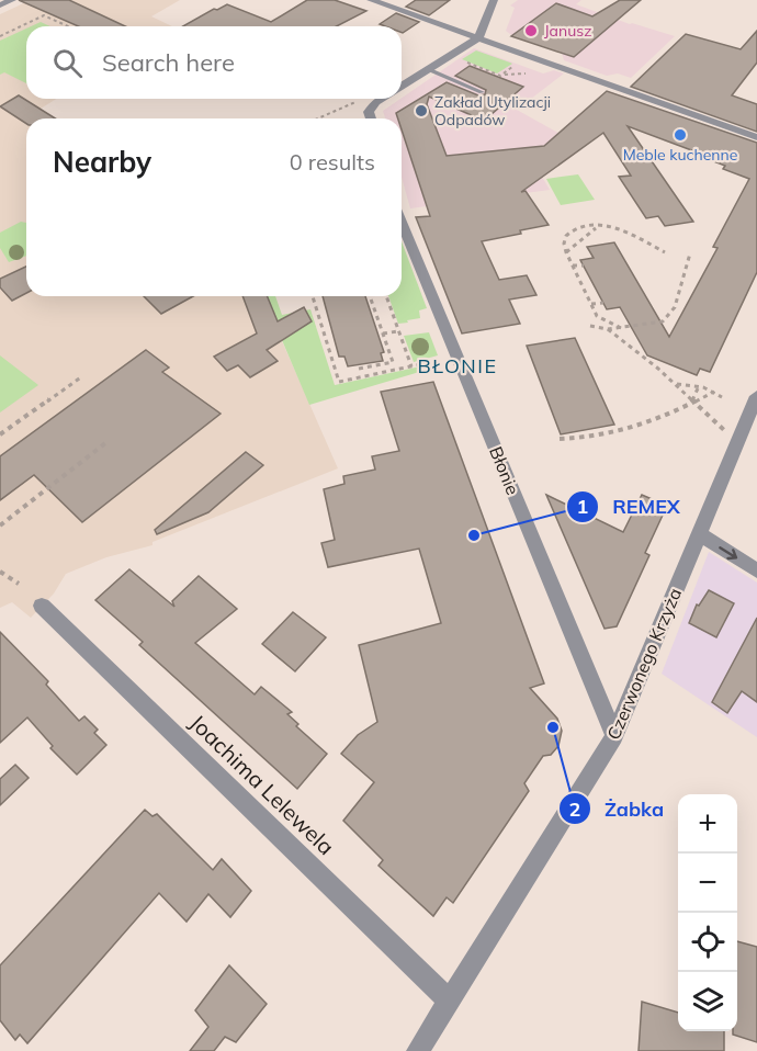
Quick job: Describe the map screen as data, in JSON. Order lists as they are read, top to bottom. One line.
{"streets":{"street":["Błonie","Czerwonego Krzyża","Joachima Lelewela"]},"crossings":[["Błonie","Czerwonego Krzyża"],["Czerwonego Krzyża","Joachima Lelewela"]],"districts":["BŁONIE"],"places":["Janusz","Zakład Utylizacji Odpadów","Meble kuchenne","REMEX","Żabka"],"page":{"search":"Search here","heading":["Nearby","0 results"],"map_buttons":["+","−"]}}
